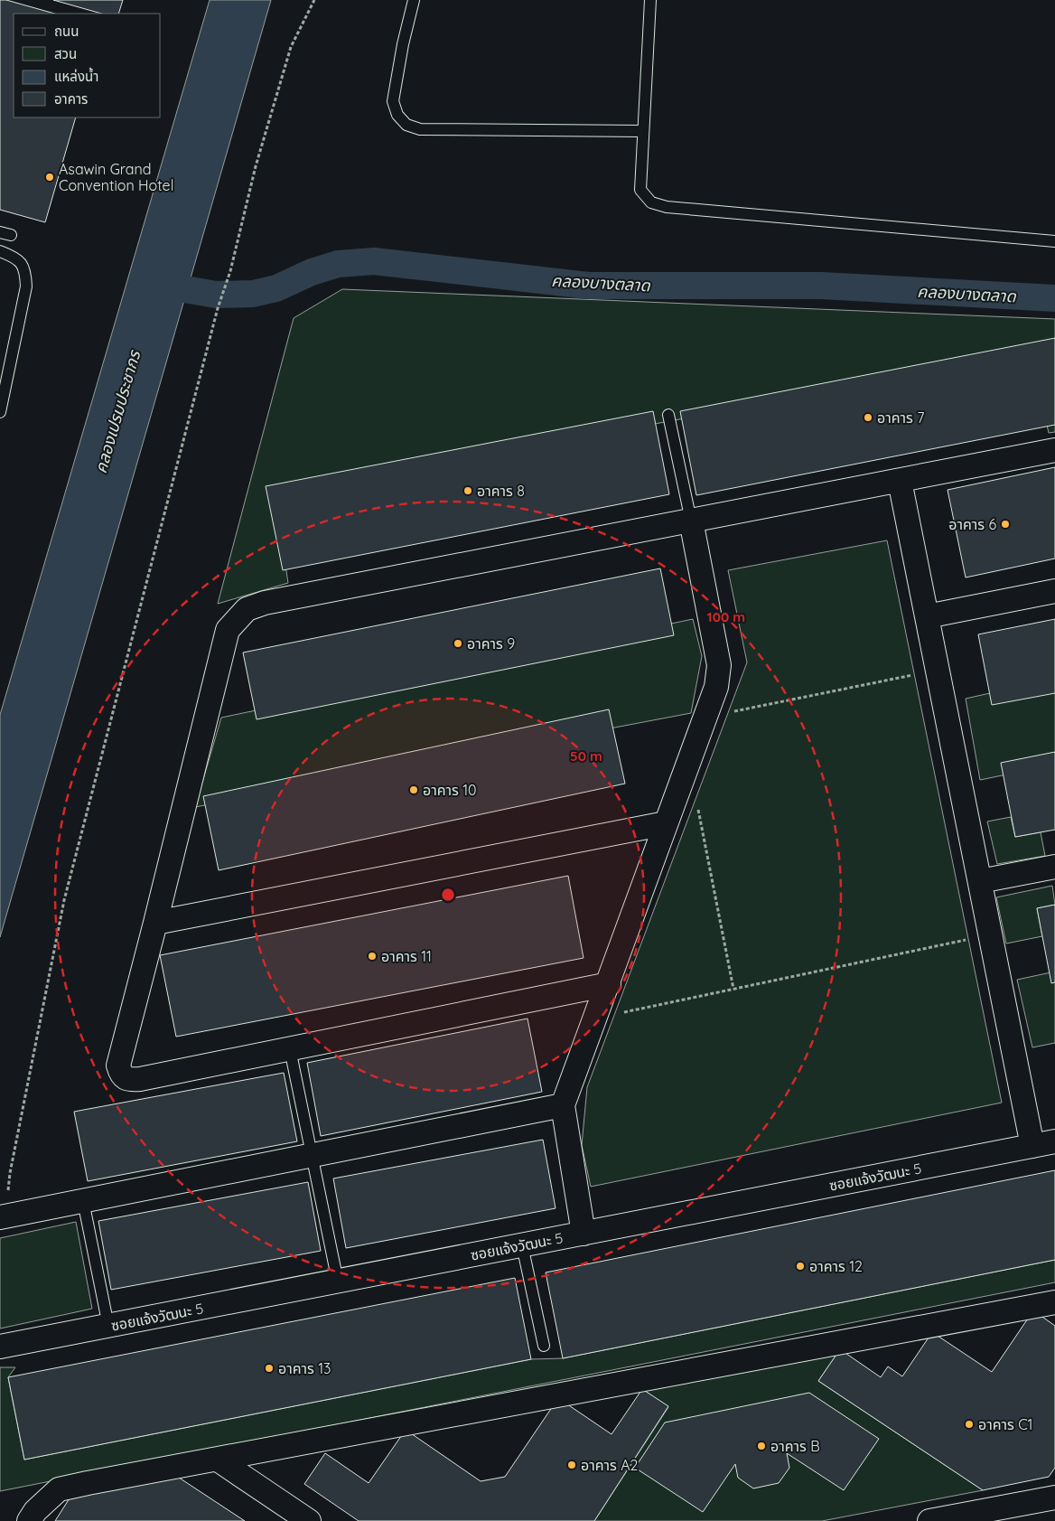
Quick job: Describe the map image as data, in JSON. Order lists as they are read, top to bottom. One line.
{"streets":{"street":["ซอยแจ้งวัฒนะ 5"]},"water":["คลองบางตลาด","คลองเปรมประชากร"],"places":["Asawin Grand Convention Hotel","อาคาร 7","อาคาร 8","อาคาร 6","อาคาร 9","อาคาร 10","อาคาร 11","อาคาร 12","อาคาร 13","อาคาร C1","อาคาร B","อาคาร A2"],"legend":["ถนน","สวน","แหล่งน้ำ","อาคาร"],"rings":["100 m","50 m"]}
